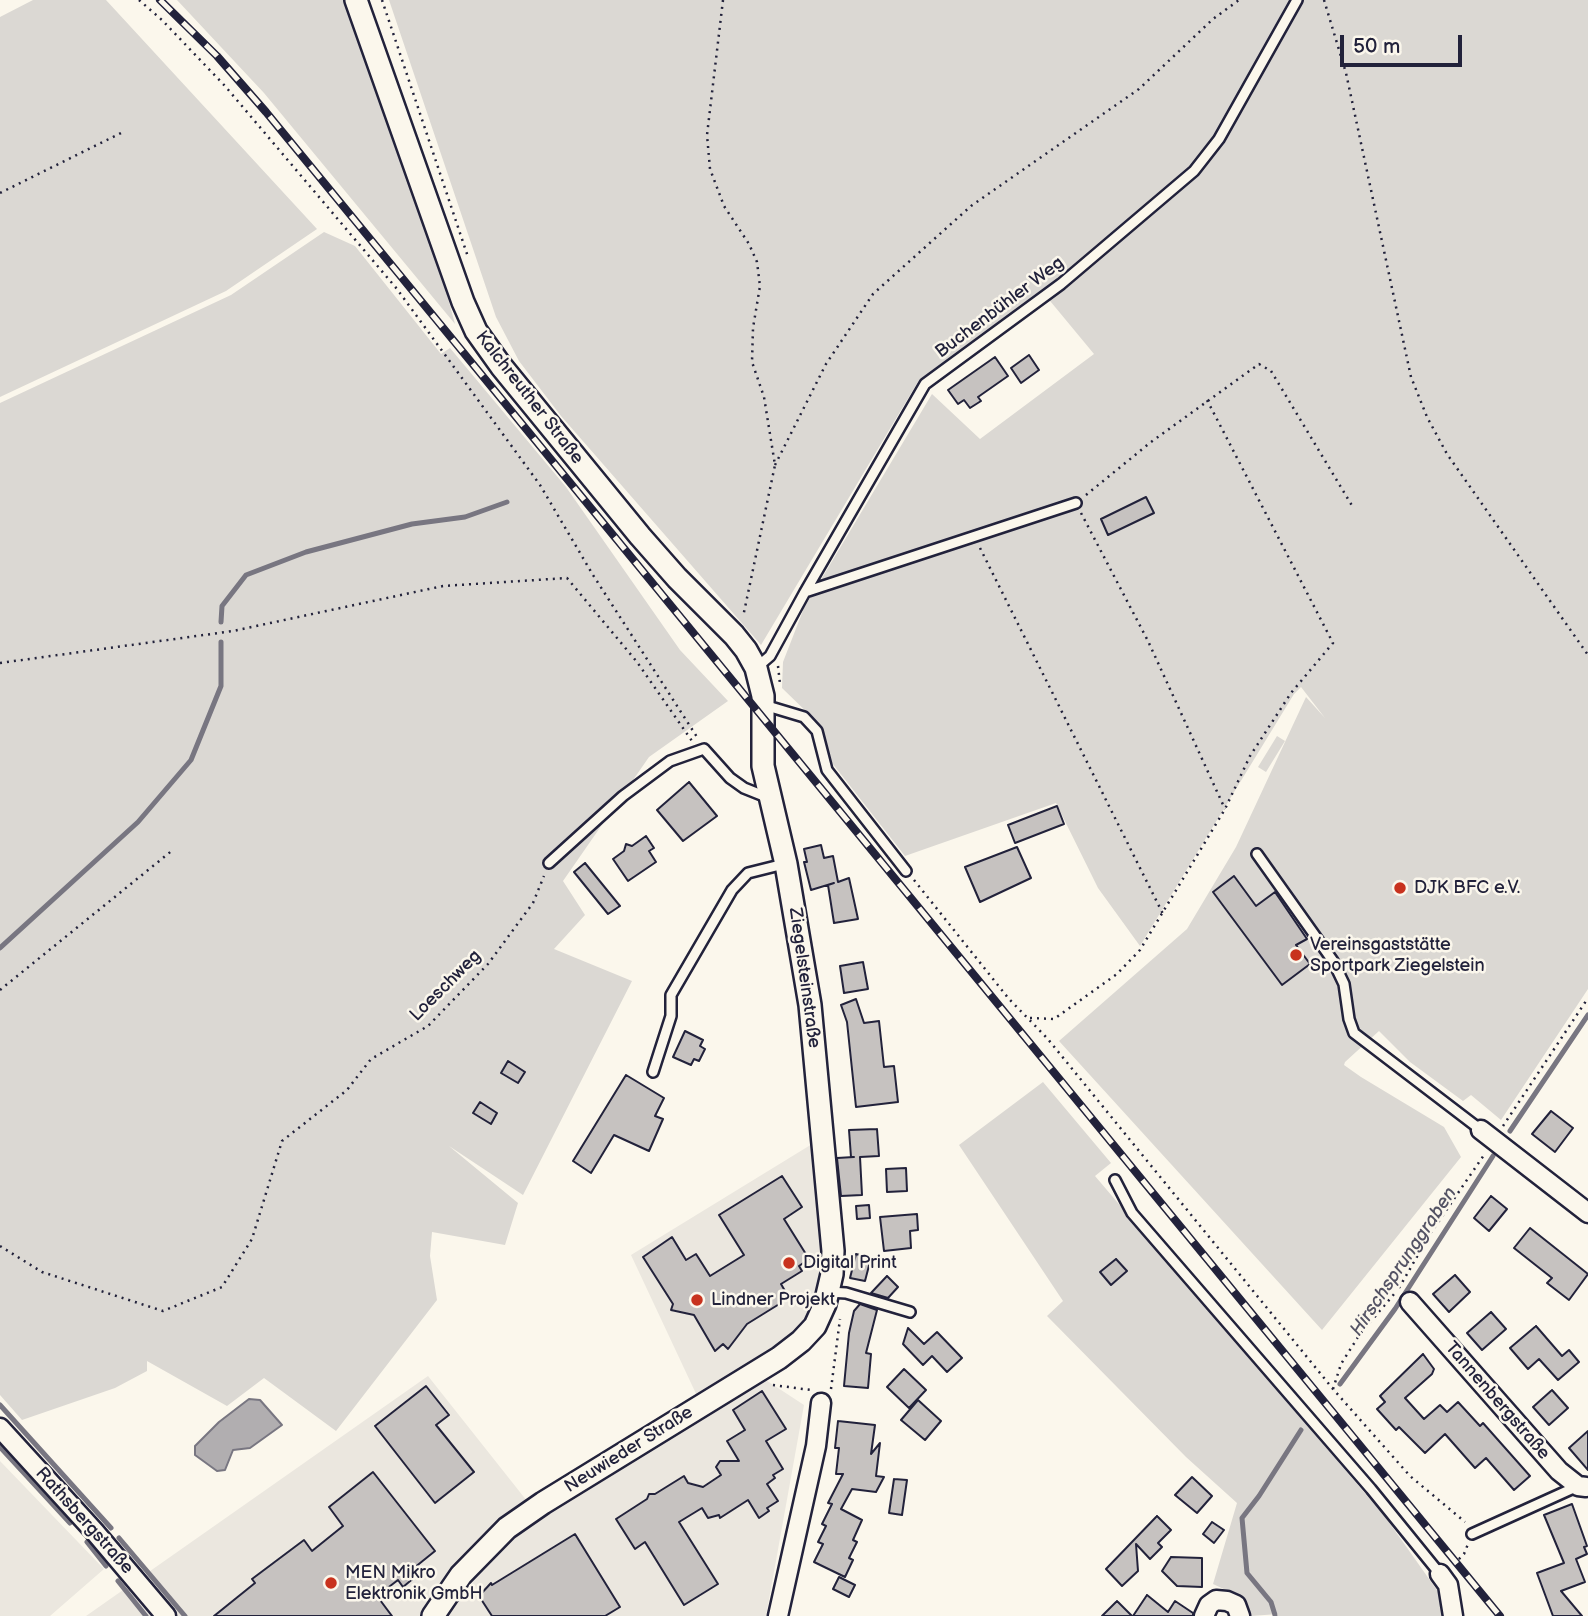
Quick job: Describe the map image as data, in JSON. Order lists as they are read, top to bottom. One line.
{"streets":{"street":["Kalchreuther Straße","Ziegelsteinstraße","Tannenbergstraße","Neuwieder Straße","Rathsbergstraße"],"lane":["Buchenbühler Weg"],"path":["Loeschweg"]},"crossings":[["Buchenbühler Weg","Kalchreuther Straße"],["Buchenbühler Weg","Ziegelsteinstraße"],["Kalchreuther Straße","Ziegelsteinstraße"],["Ziegelsteinstraße","Neuwieder Straße"]],"water":["Hirschsprunggraben"],"places":["DJK BFC e.V.","Vereinsgaststätte Sportpark Ziegelstein","Digital Print","Lindner Projekt","MEN Mikro Elektronik GmbH"],"scale_bar":"50 m"}
